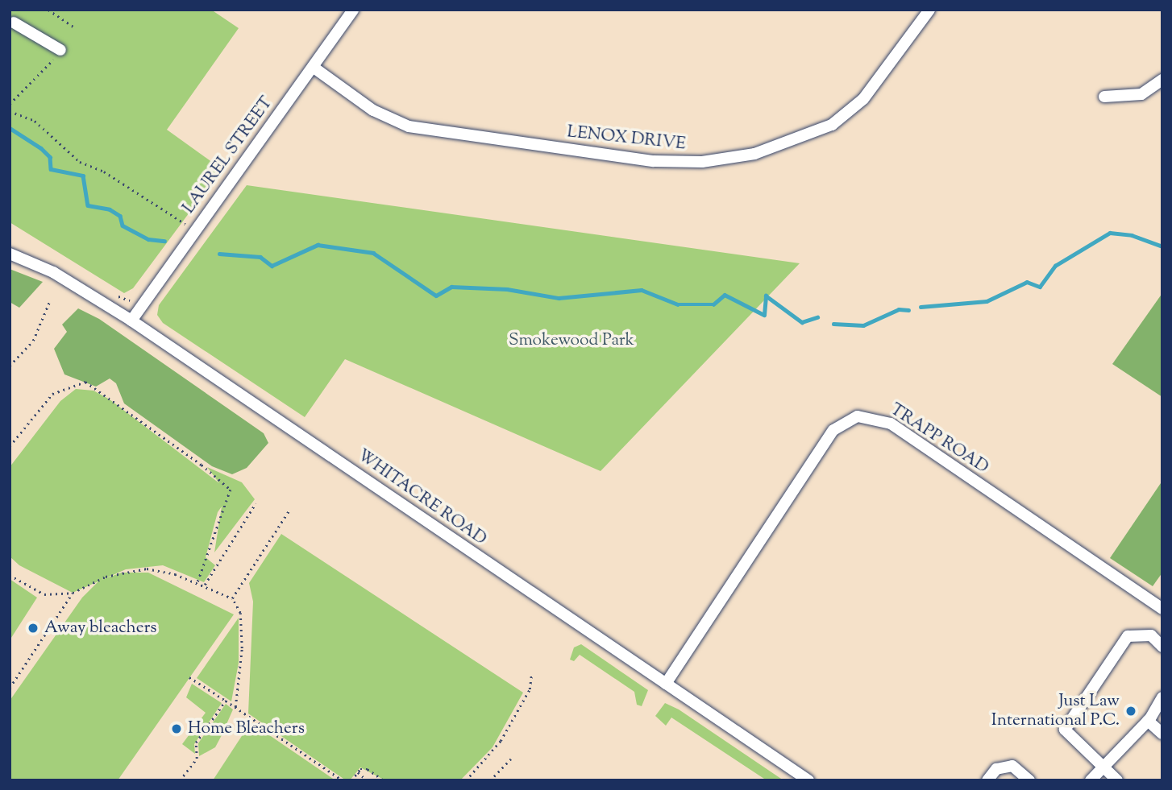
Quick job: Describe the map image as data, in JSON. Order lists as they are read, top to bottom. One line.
{"streets":{"street":["LENOX DRIVE","LAUREL STREET","TRAPP ROAD","WHITACRE ROAD"]},"crossings":[["LENOX DRIVE","LAUREL STREET"],["LAUREL STREET","WHITACRE ROAD"],["TRAPP ROAD","WHITACRE ROAD"]],"parks":["Smokewood Park"],"places":["Away bleachers","Just Law International P.C.","Home Bleachers"]}
